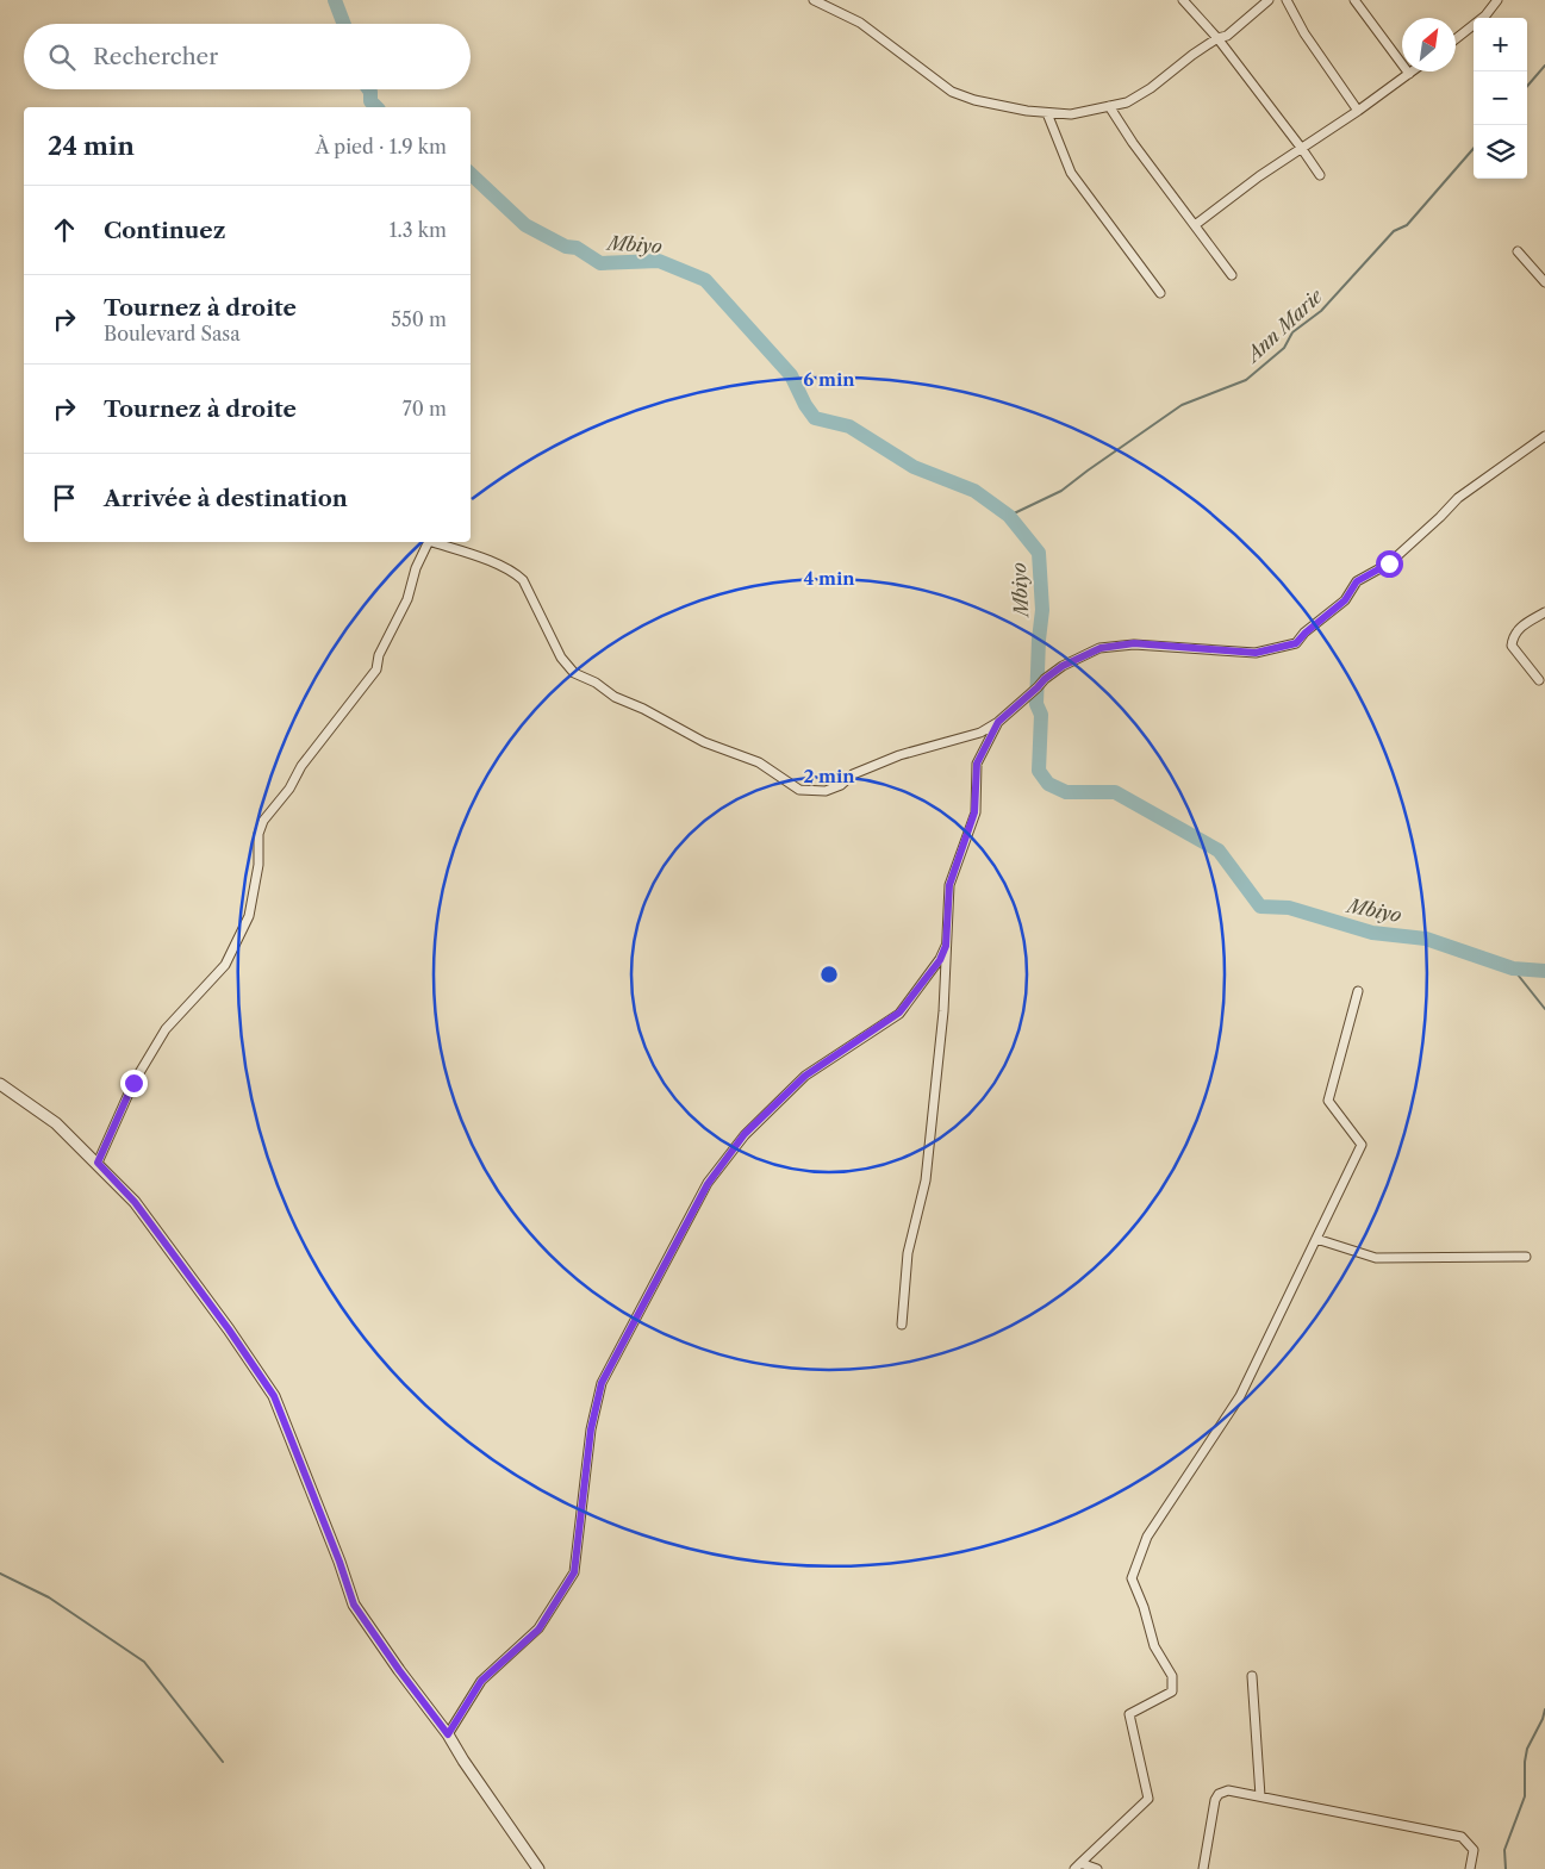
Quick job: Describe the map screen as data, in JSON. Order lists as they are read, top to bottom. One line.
{"water":["Mbiyo","Ann Marie"],"north":"top right","page":{"map_buttons":["+","−"],"search":"Rechercher","heading":["24 min","À pied · 1.9 km"],"list":[["Continuez","1.3 km"],["Tournez à droite","Boulevard Sasa","550 m"],["Tournez à droite","70 m"],"Arrivée à destination"]},"rings":["6 min","4 min","2 min"]}
